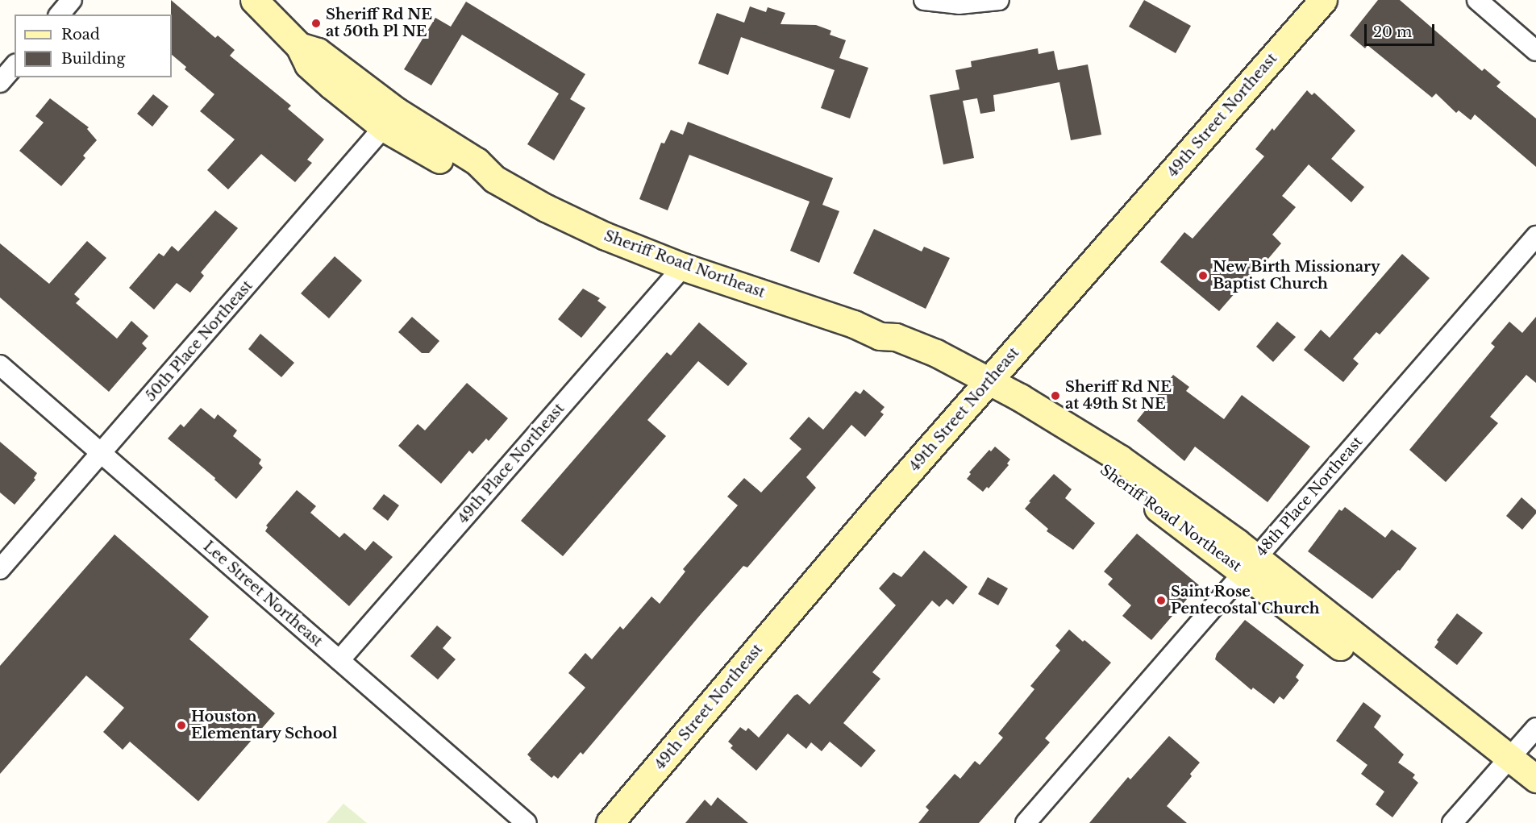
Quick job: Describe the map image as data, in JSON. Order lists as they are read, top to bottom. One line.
{"streets":{"main road":["49th Street Northeast","Sheriff Road Northeast"],"street":["50th Place Northeast","49th Place Northeast","48th Place Northeast","Lee Street Northeast"]},"crossings":[["49th Street Northeast","Sheriff Road Northeast"],["Sheriff Road Northeast","50th Place Northeast"],["Sheriff Road Northeast","49th Place Northeast"],["Sheriff Road Northeast","48th Place Northeast"],["50th Place Northeast","Lee Street Northeast"],["49th Place Northeast","Lee Street Northeast"]],"places":["Sheriff Rd NE at 50th Pl NE","New Birth Missionary Baptist Church","Sheriff Rd NE at 49th St NE","Saint Rose Pentecostal Church","Houston Elementary School"],"legend":["Road","Building"],"scale_bar":"20 m"}
